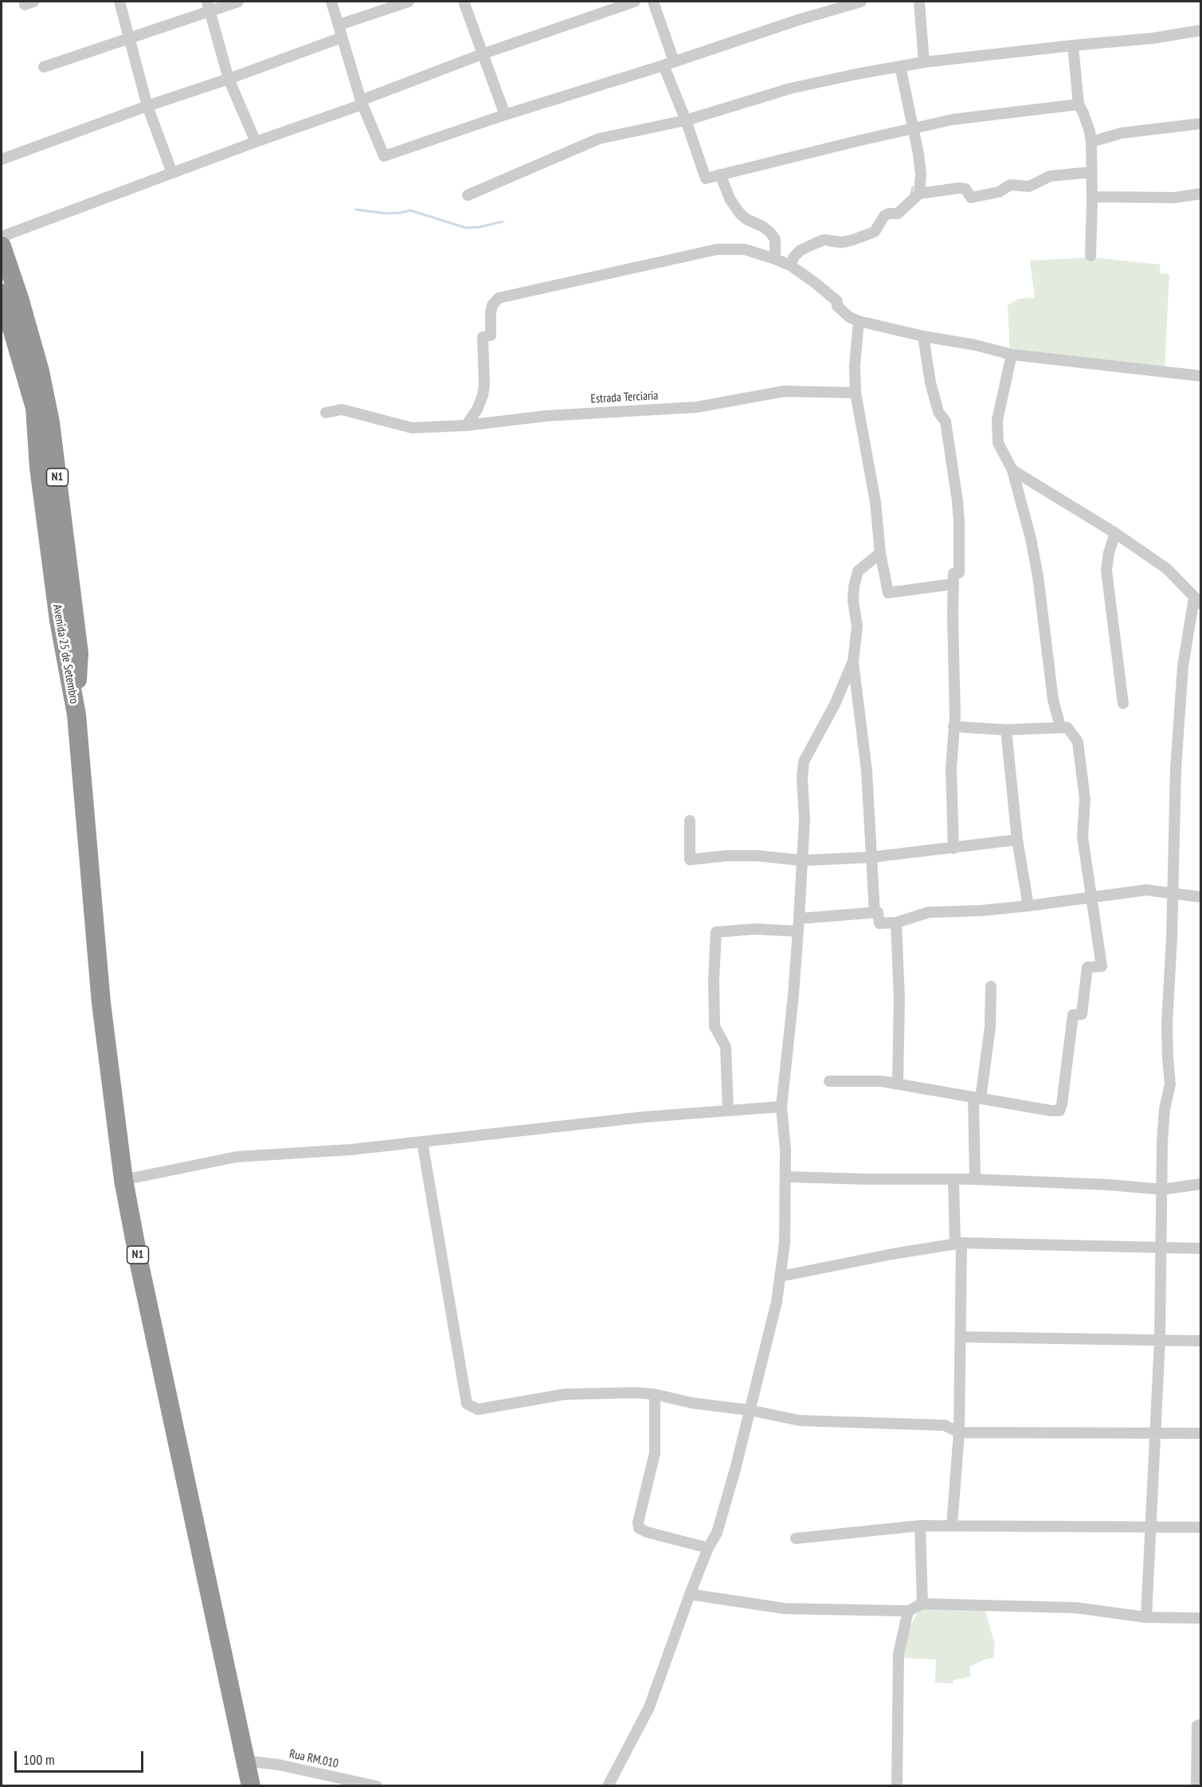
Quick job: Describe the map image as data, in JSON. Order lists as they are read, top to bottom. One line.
{"streets":{"highway":["N1","Avenida 25 de Setembro"],"street":["Estrada Terciaria","Rua RM.010"]},"crossings":[["N1","Avenida 25 de Setembro"],["N1","Rua RM.010"]],"scale_bar":"100 m"}
